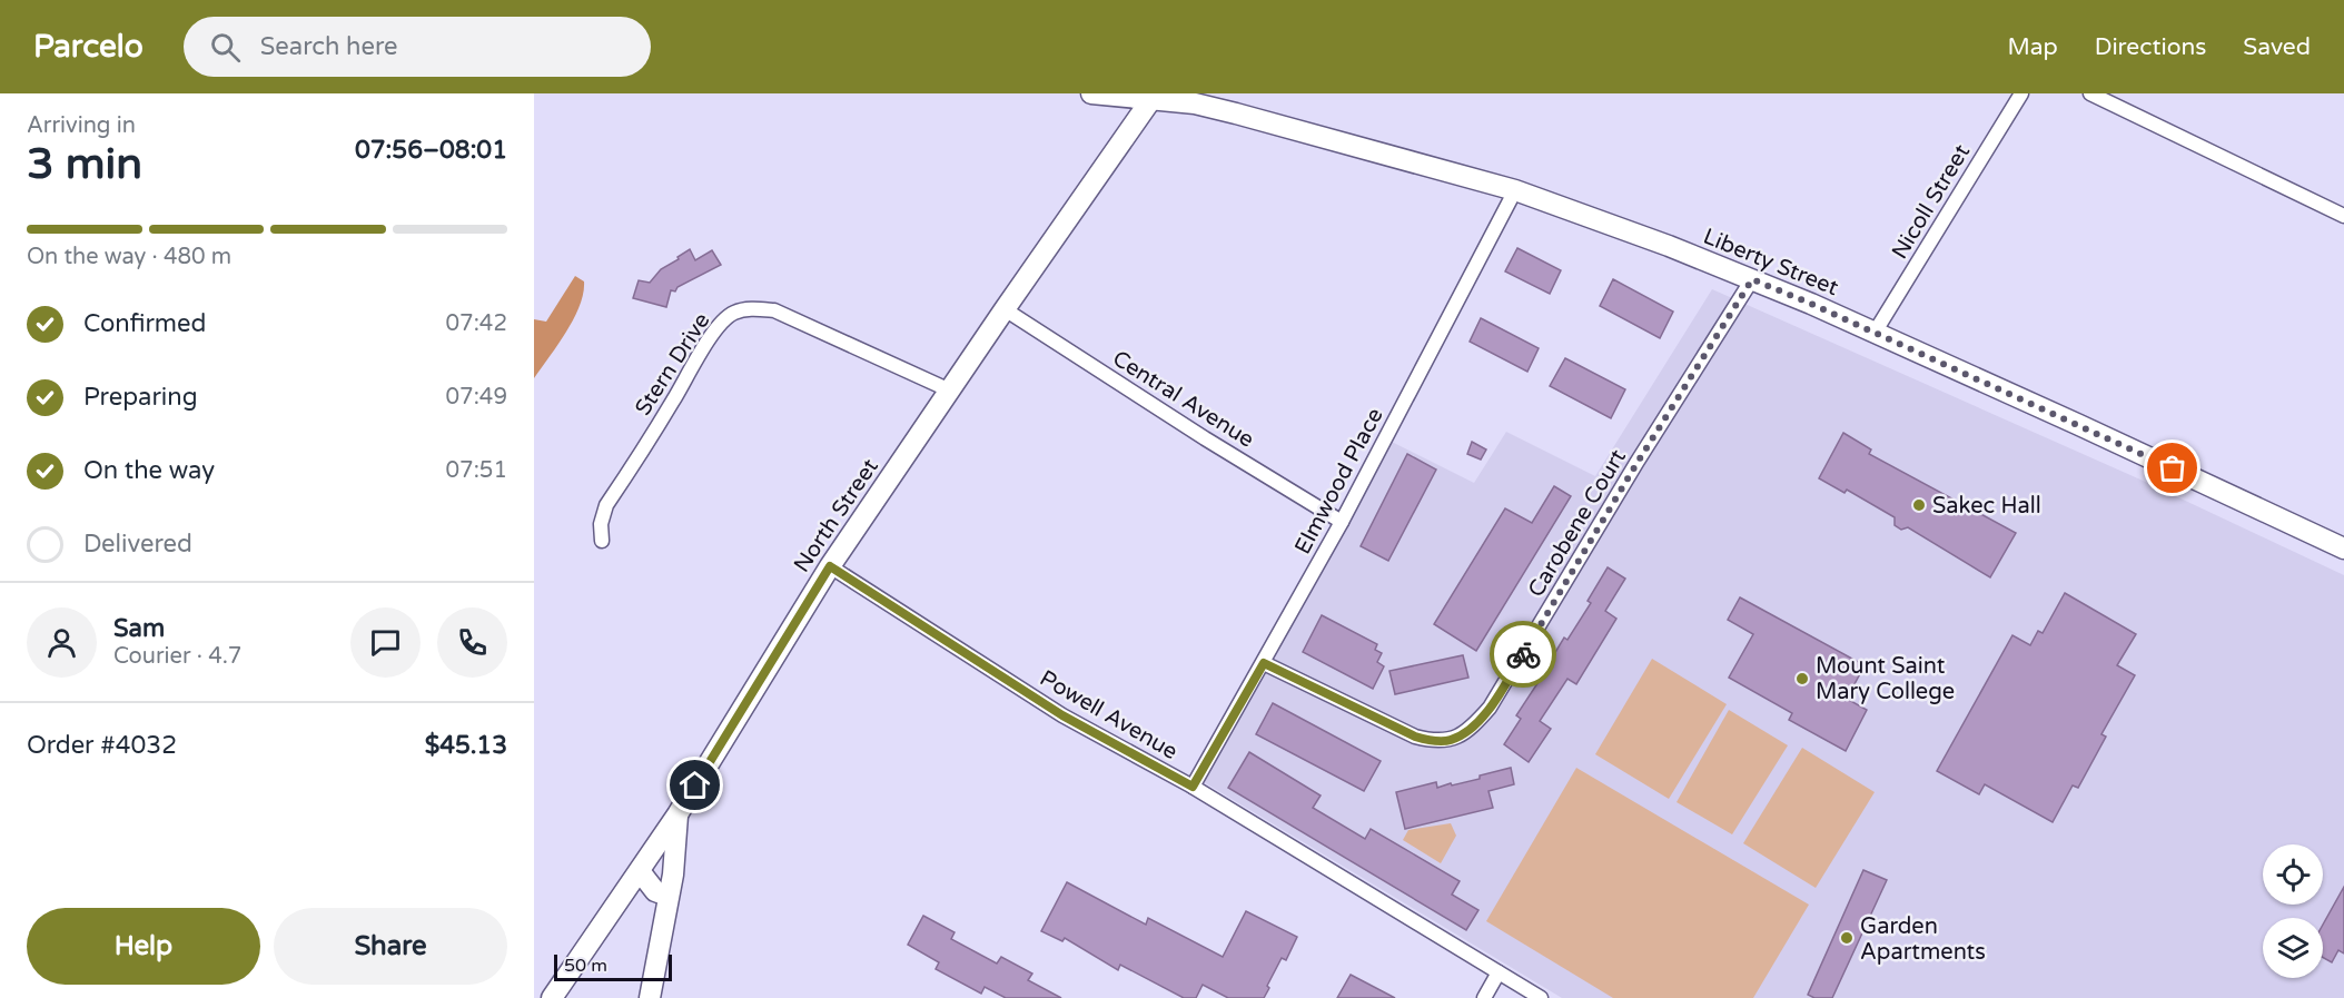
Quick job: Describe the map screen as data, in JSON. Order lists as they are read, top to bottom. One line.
{"streets":{"street":["Nicoll Street","Liberty Street","Stern Drive","Central Avenue","Elmwood Place","North Street","Carobene Court","Powell Avenue"]},"crossings":[["Nicoll Street","Liberty Street"],["Liberty Street","Elmwood Place"],["Liberty Street","North Street"],["Liberty Street","Carobene Court"],["Stern Drive","North Street"],["Central Avenue","Elmwood Place"],["Central Avenue","North Street"],["Elmwood Place","Carobene Court"],["Elmwood Place","Powell Avenue"],["North Street","Powell Avenue"]],"places":["Sakec Hall","Mount Saint Mary College","Garden Apartments"],"scale_bar":"50 m","page":{"header":"Parcelo","search":"Search here","nav":["Map","Directions","Saved"],"heading":["3 min","Arriving in","07:56–08:01"],"panel":["Sam","Courier · 4.7","Order #4032","$45.13"],"bar":"On the way · 480 m","list":[["Confirmed","07:42"],["Preparing","07:49"],["On the way","07:51"],"Delivered"],"buttons":["Help","Share"],"scale":"50 m"}}
